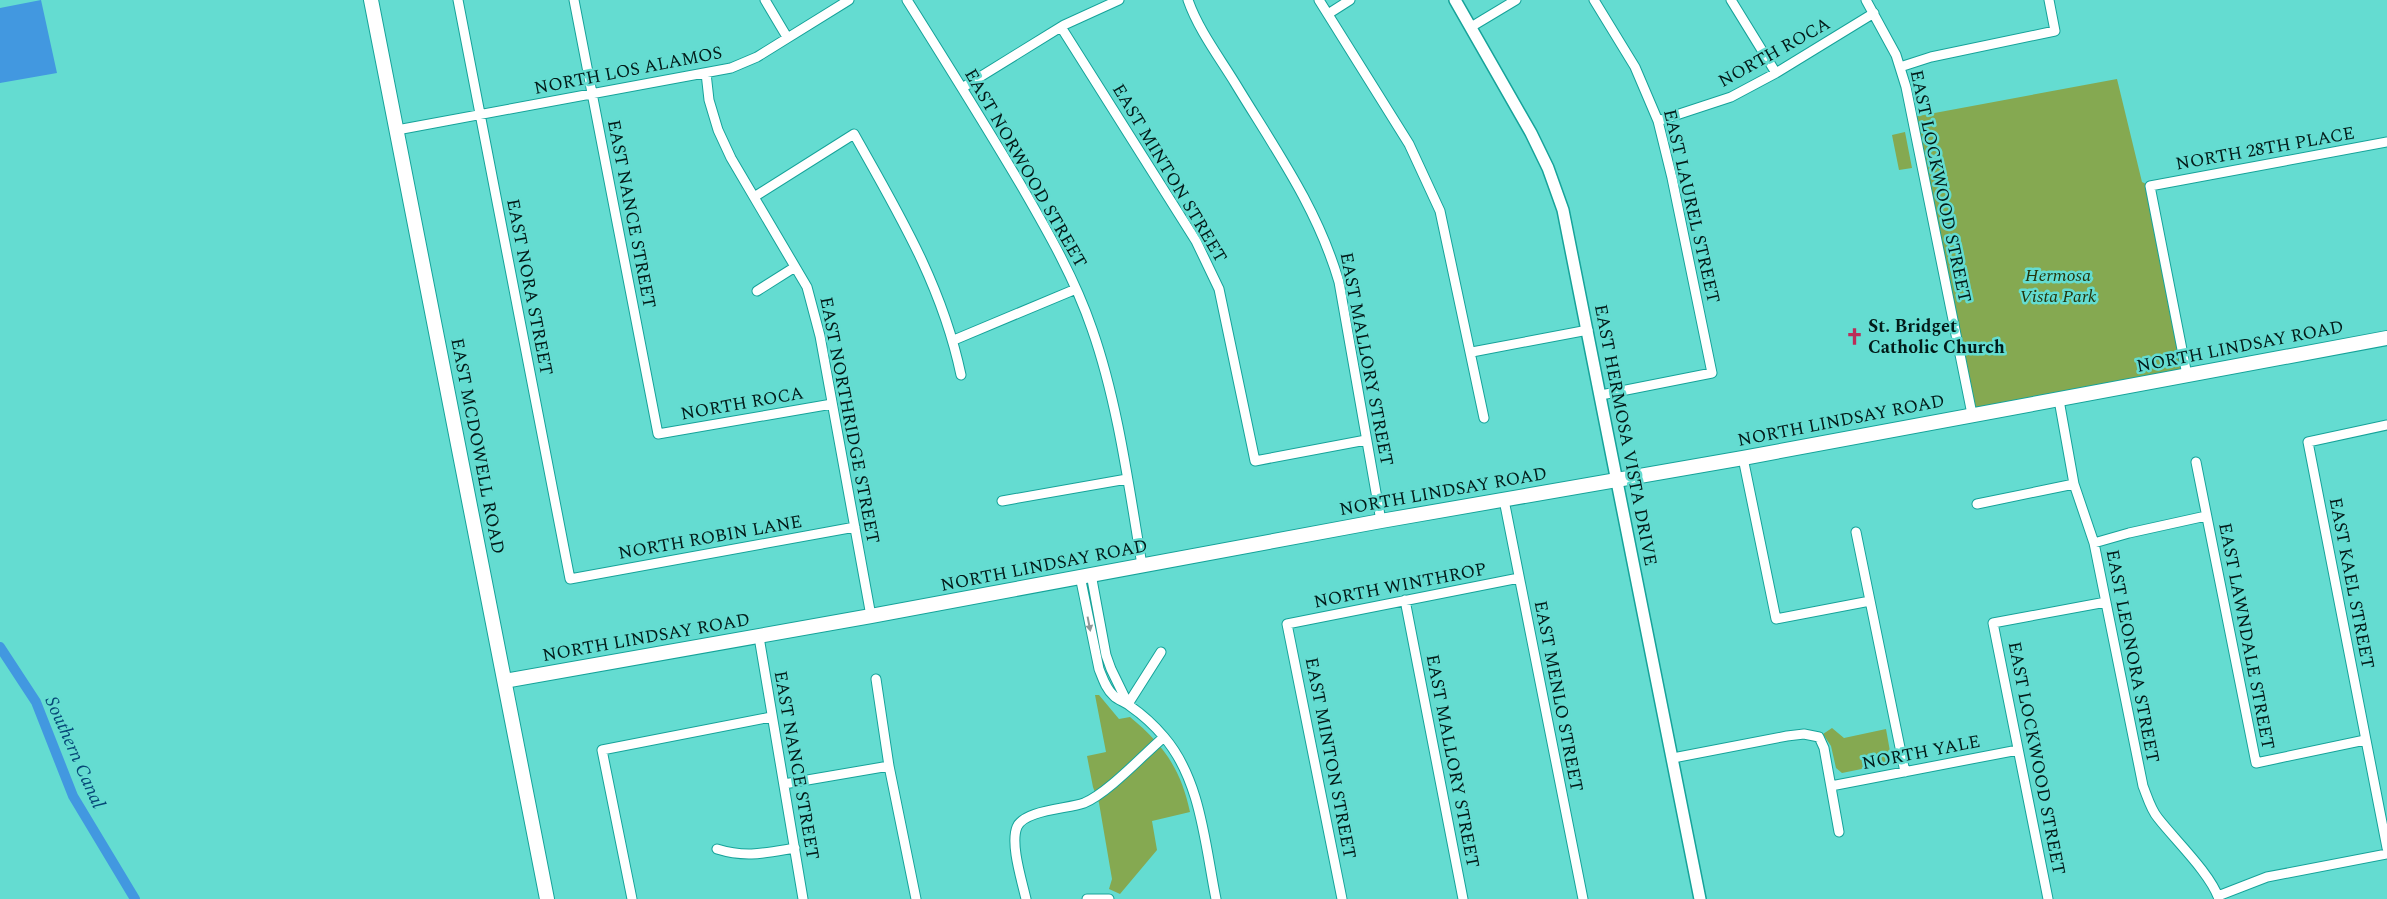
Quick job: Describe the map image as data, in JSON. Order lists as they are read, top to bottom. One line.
{"streets":{"main road":["NORTH LINDSAY ROAD","EAST MCDOWELL ROAD"],"street":["NORTH ROCA","NORTH LOS ALAMOS","NORTH 28TH PLACE","EAST NORWOOD STREET","EAST MINTON STREET","EAST LOCKWOOD STREET","EAST LAUREL STREET","EAST NANCE STREET","EAST NORA STREET","EAST MALLORY STREET","EAST NORTHRIDGE STREET","EAST HERMOSA VISTA DRIVE","NORTH ROBIN LANE","EAST KAEL STREET","NORTH WINTHROP","EAST LAWNDALE STREET","EAST LEONORA STREET","EAST MENLO STREET","NORTH YALE"]},"crossings":[["NORTH ROCA","EAST LOCKWOOD STREET"],["NORTH ROCA","EAST LAUREL STREET"],["NORTH ROCA","EAST NANCE STREET"],["NORTH ROCA","EAST NORTHRIDGE STREET"],["NORTH LOS ALAMOS","EAST NANCE STREET"],["NORTH LOS ALAMOS","EAST NORA STREET"],["NORTH LOS ALAMOS","EAST NORTHRIDGE STREET"],["NORTH LOS ALAMOS","EAST MCDOWELL ROAD"],["NORTH 28TH PLACE","NORTH LINDSAY ROAD"],["EAST NORWOOD STREET","NORTH LINDSAY ROAD"],["EAST MINTON STREET","EAST MALLORY STREET"],["EAST MINTON STREET","NORTH WINTHROP"],["EAST LOCKWOOD STREET","NORTH LINDSAY ROAD"],["EAST LOCKWOOD STREET","EAST LEONORA STREET"],["EAST LOCKWOOD STREET","NORTH YALE"],["EAST LAUREL STREET","EAST HERMOSA VISTA DRIVE"],["EAST NANCE STREET","NORTH LINDSAY ROAD"],["EAST NORA STREET","NORTH ROBIN LANE"],["NORTH LINDSAY ROAD","EAST MALLORY STREET"],["NORTH LINDSAY ROAD","EAST NORTHRIDGE STREET"],["NORTH LINDSAY ROAD","EAST HERMOSA VISTA DRIVE"],["NORTH LINDSAY ROAD","EAST MCDOWELL ROAD"],["NORTH LINDSAY ROAD","EAST LEONORA STREET"],["NORTH LINDSAY ROAD","EAST MENLO STREET"],["EAST MALLORY STREET","NORTH WINTHROP"],["EAST NORTHRIDGE STREET","NORTH ROBIN LANE"],["EAST KAEL STREET","EAST LAWNDALE STREET"],["NORTH WINTHROP","EAST MENLO STREET"]],"water":["Southern Canal"],"parks":["Hermosa Vista Park"],"places":{"church":["St. Bridget Catholic Church"]}}
